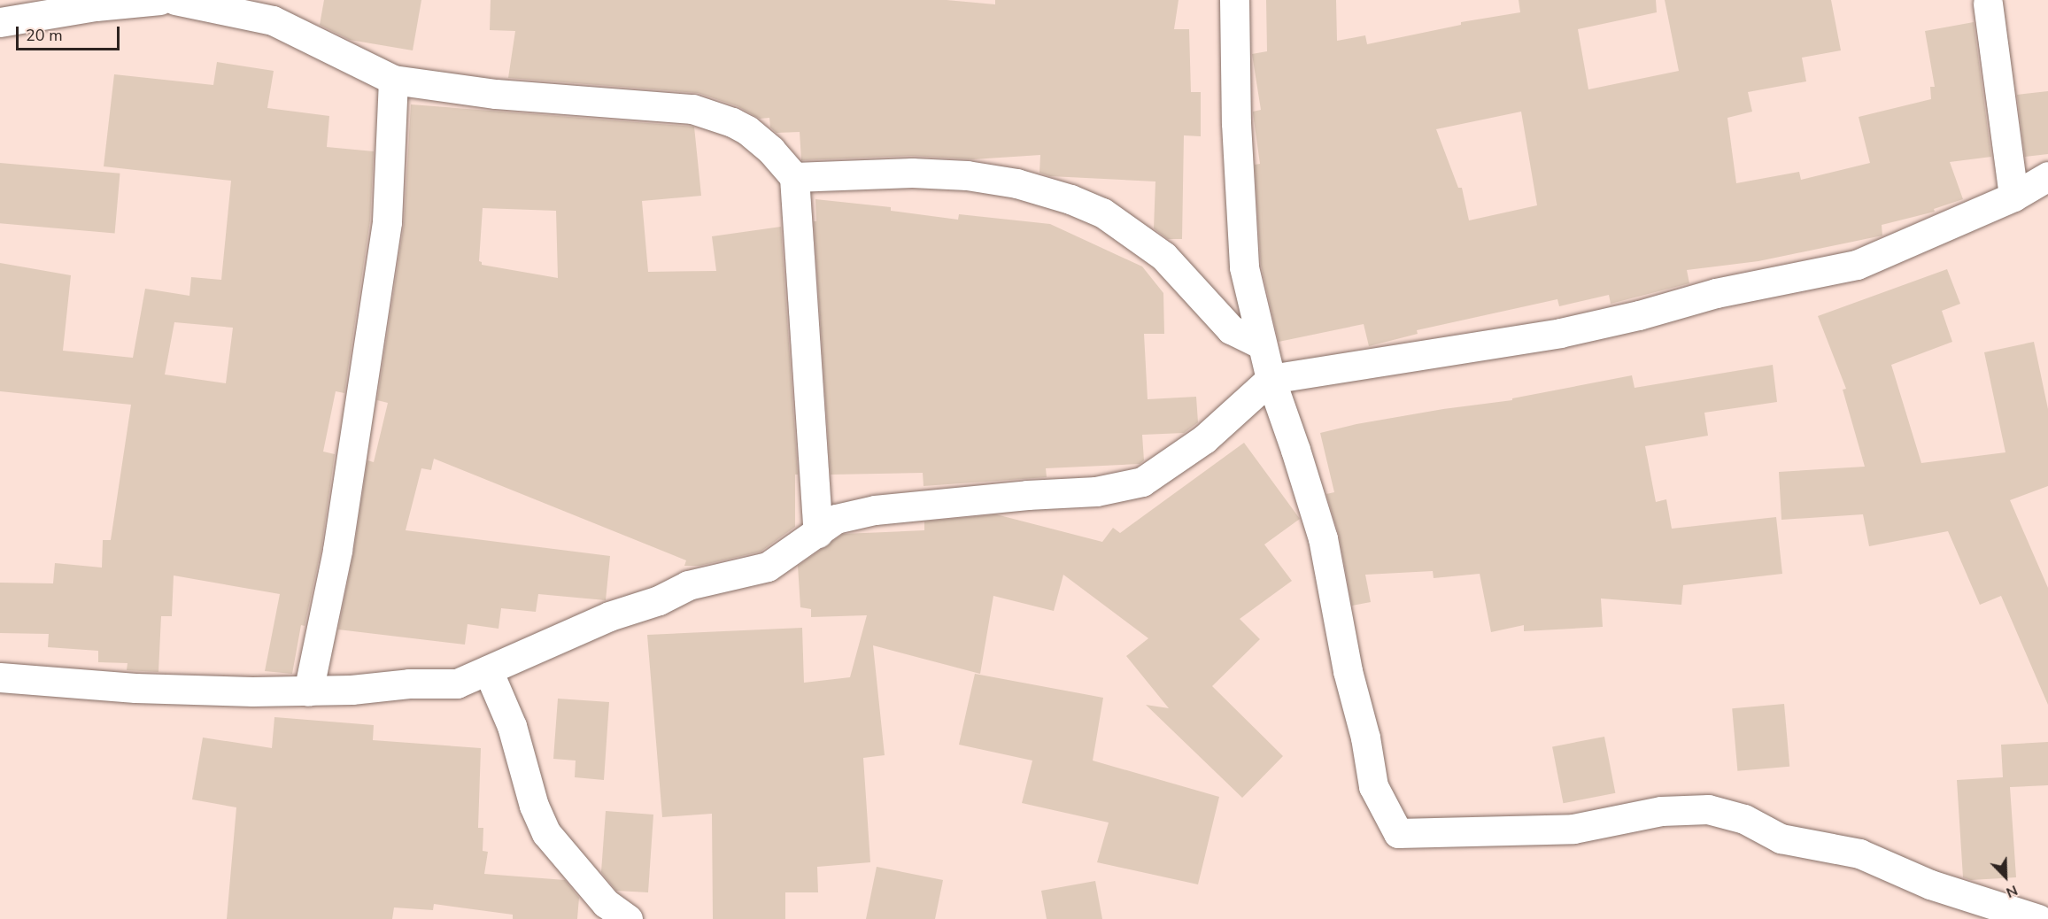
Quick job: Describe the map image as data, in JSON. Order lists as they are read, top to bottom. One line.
{"scale_bar":"20 m","north":"bottom right"}
